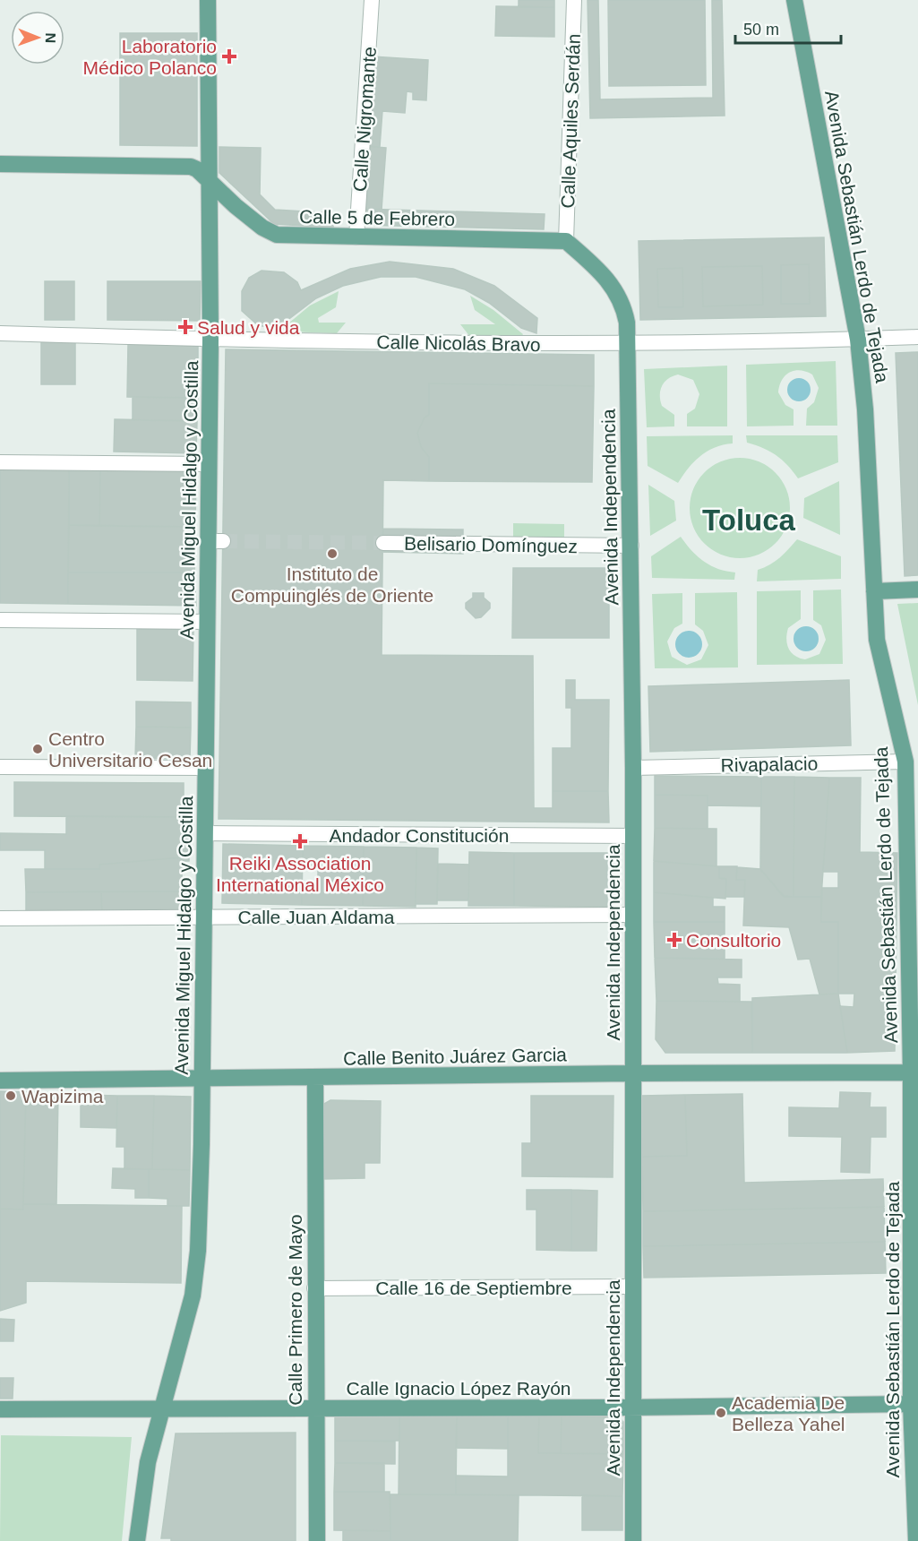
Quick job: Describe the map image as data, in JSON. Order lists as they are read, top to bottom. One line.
{"streets":{"main road":["Calle 5 de Febrero","Avenida Sebastián Lerdo de Tejada","Avenida Miguel Hidalgo y Costilla","Avenida Independencia","Calle Benito Juárez Garcia","Calle Primero de Mayo","Calle Ignacio López Rayón"],"street":["Calle Nigromante","Calle Aquiles Serdán","Calle Nicolás Bravo","Belisario Domínguez","Rivapalacio","Andador Constitución","Calle Juan Aldama","Calle 16 de Septiembre"]},"crossings":[["Calle Nigromante","Calle 5 de Febrero"],["Calle Aquiles Serdán","Calle 5 de Febrero"],["Calle Aquiles Serdán","Avenida Independencia"],["Calle 5 de Febrero","Avenida Miguel Hidalgo y Costilla"],["Calle 5 de Febrero","Avenida Independencia"],["Avenida Sebastián Lerdo de Tejada","Calle Nicolás Bravo"],["Avenida Sebastián Lerdo de Tejada","Rivapalacio"],["Avenida Sebastián Lerdo de Tejada","Calle Benito Juárez Garcia"],["Avenida Sebastián Lerdo de Tejada","Calle Ignacio López Rayón"],["Calle Nicolás Bravo","Avenida Miguel Hidalgo y Costilla"],["Calle Nicolás Bravo","Avenida Independencia"],["Avenida Miguel Hidalgo y Costilla","Andador Constitución"],["Avenida Miguel Hidalgo y Costilla","Calle Juan Aldama"],["Avenida Miguel Hidalgo y Costilla","Calle Benito Juárez Garcia"],["Avenida Miguel Hidalgo y Costilla","Calle Ignacio López Rayón"],["Avenida Independencia","Belisario Domínguez"],["Avenida Independencia","Rivapalacio"],["Avenida Independencia","Andador Constitución"],["Avenida Independencia","Calle Juan Aldama"],["Avenida Independencia","Calle Benito Juárez Garcia"],["Avenida Independencia","Calle 16 de Septiembre"],["Avenida Independencia","Calle Ignacio López Rayón"],["Calle Benito Juárez Garcia","Calle Primero de Mayo"],["Calle 16 de Septiembre","Calle Primero de Mayo"],["Calle Primero de Mayo","Calle Ignacio López Rayón"]],"districts":["Toluca"],"places":{"health":["Laboratorio Médico Polanco","Salud y vida","Reiki Association International México","Consultorio"],"other":["Instituto de Compuinglés de Oriente","Centro Universitario Cesan","Wapizima","Academia De Belleza Yahel"]},"scale_bar":"50 m","north":"right"}
